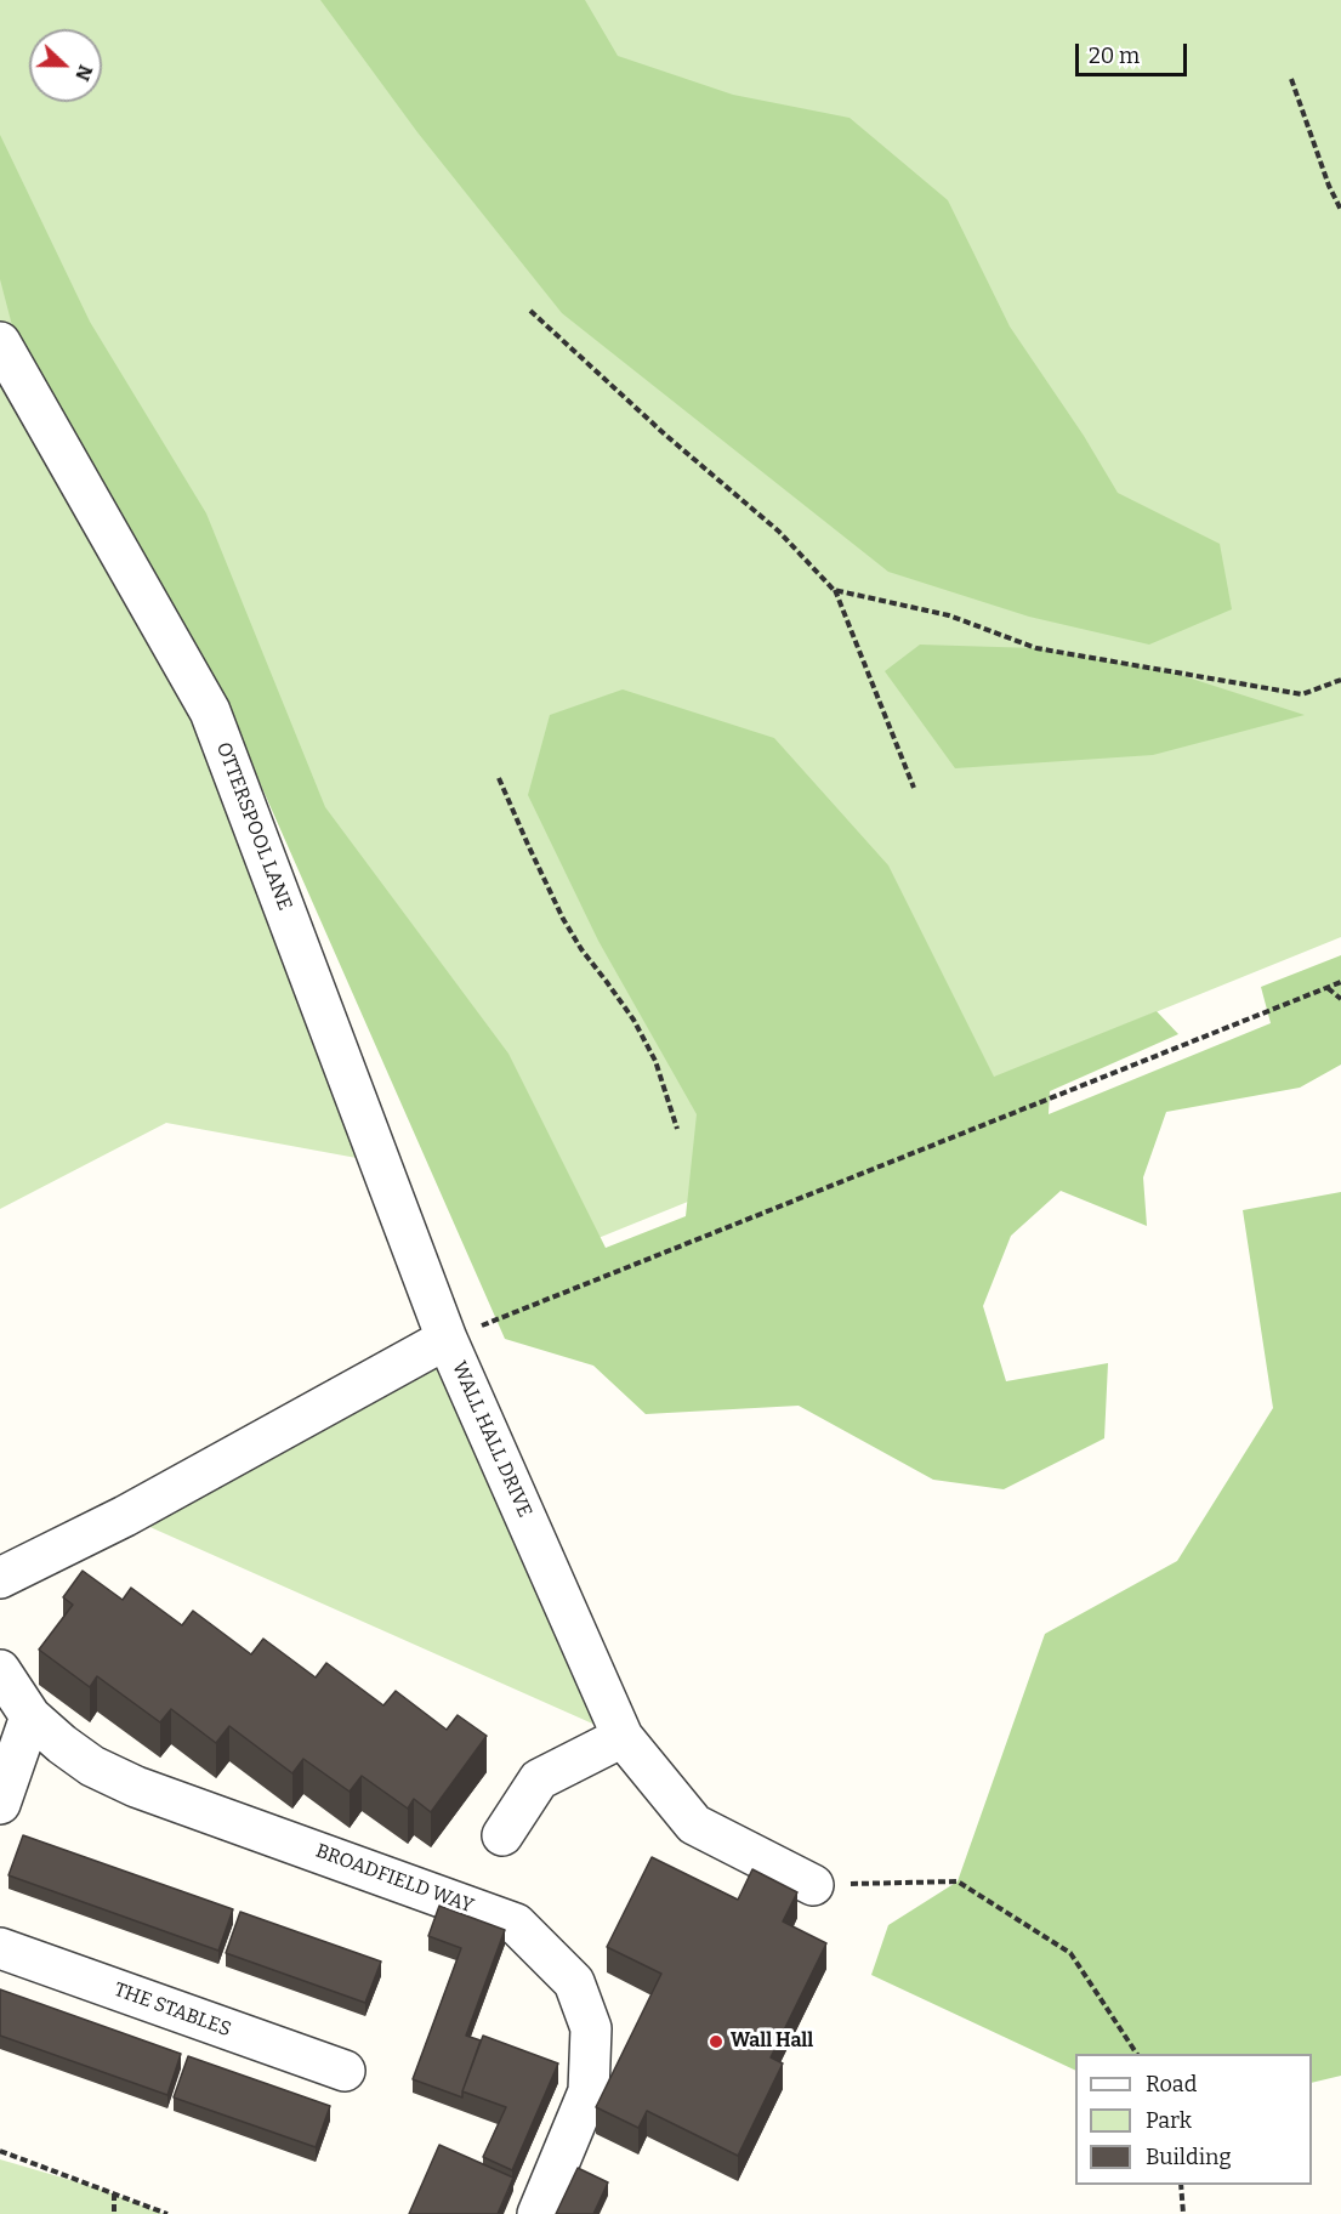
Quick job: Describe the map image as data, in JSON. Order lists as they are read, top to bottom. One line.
{"streets":{"street":["OTTERSPOOL LANE","WALL HALL DRIVE","BROADFIELD WAY","THE STABLES"]},"crossings":[["OTTERSPOOL LANE","WALL HALL DRIVE"]],"places":["Wall Hall"],"legend":["Road","Park","Building"],"scale_bar":"20 m","north":"right"}
